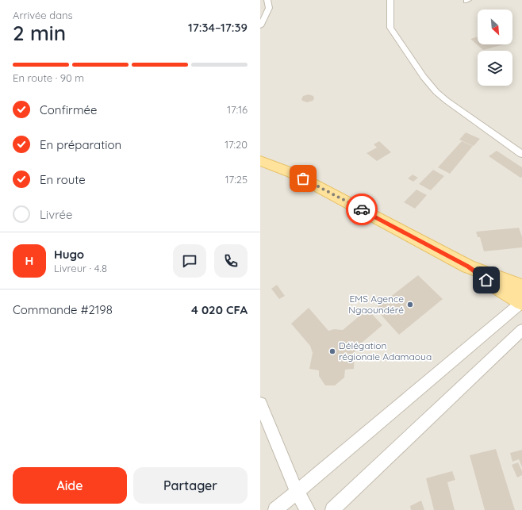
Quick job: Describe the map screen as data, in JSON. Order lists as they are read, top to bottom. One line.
{"places":["EMS Agence Ngaoundéré","Délégation régionale Adamaoua"],"north":"bottom right","page":{"heading":["2 min","Arrivée dans","17:34–17:39"],"panel":["Hugo","Livreur · 4.8","Commande #2198","4 020 CFA"],"bar":"En route · 90 m","list":[["Confirmée","17:16"],["En préparation","17:20"],["En route","17:25"],"Livrée"],"round":"H","buttons":["Aide","Partager"]}}
